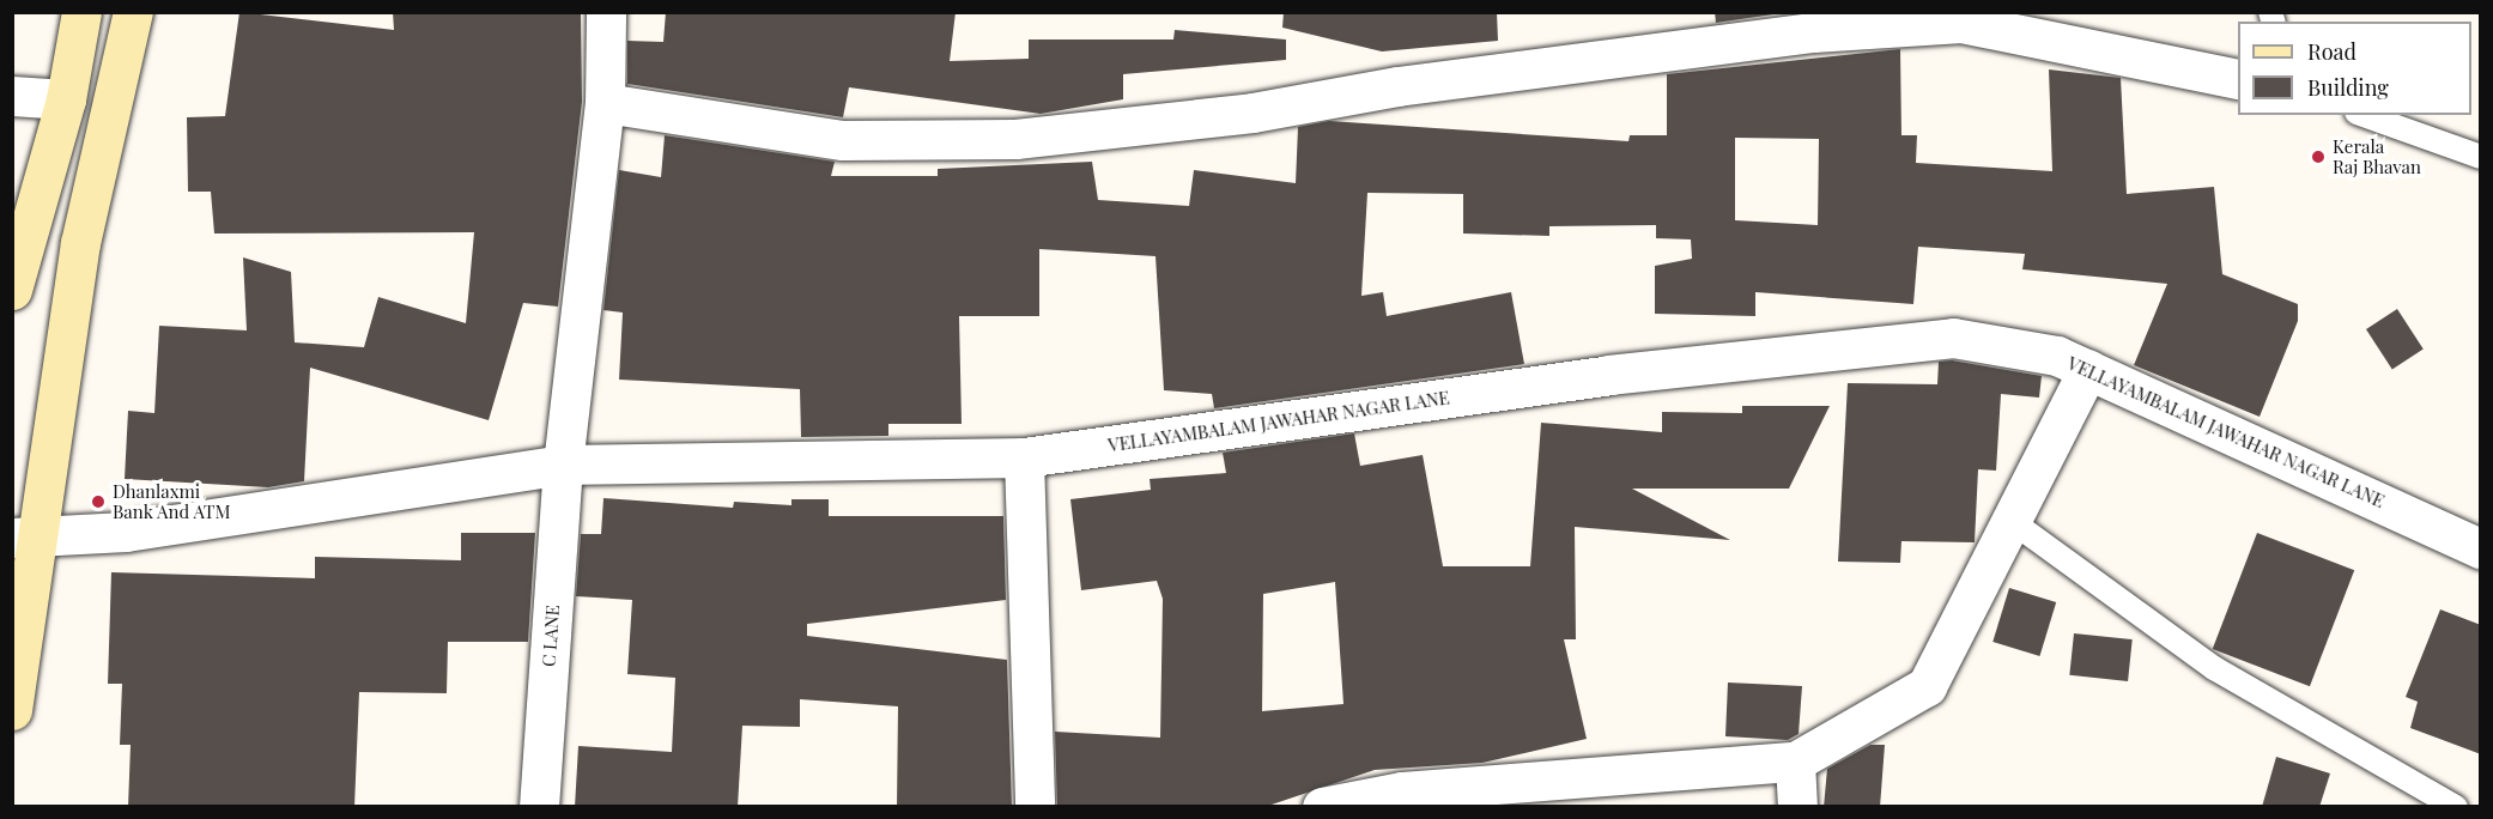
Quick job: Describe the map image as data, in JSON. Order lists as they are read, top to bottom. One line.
{"streets":{"street":["VELLAYAMBALAM JAWAHAR NAGAR LANE","C LANE"]},"crossings":[["VELLAYAMBALAM JAWAHAR NAGAR LANE","C LANE"]],"places":["Kerala Raj Bhavan","Dhanlaxmi Bank And ATM"],"legend":["Road","Building"]}
